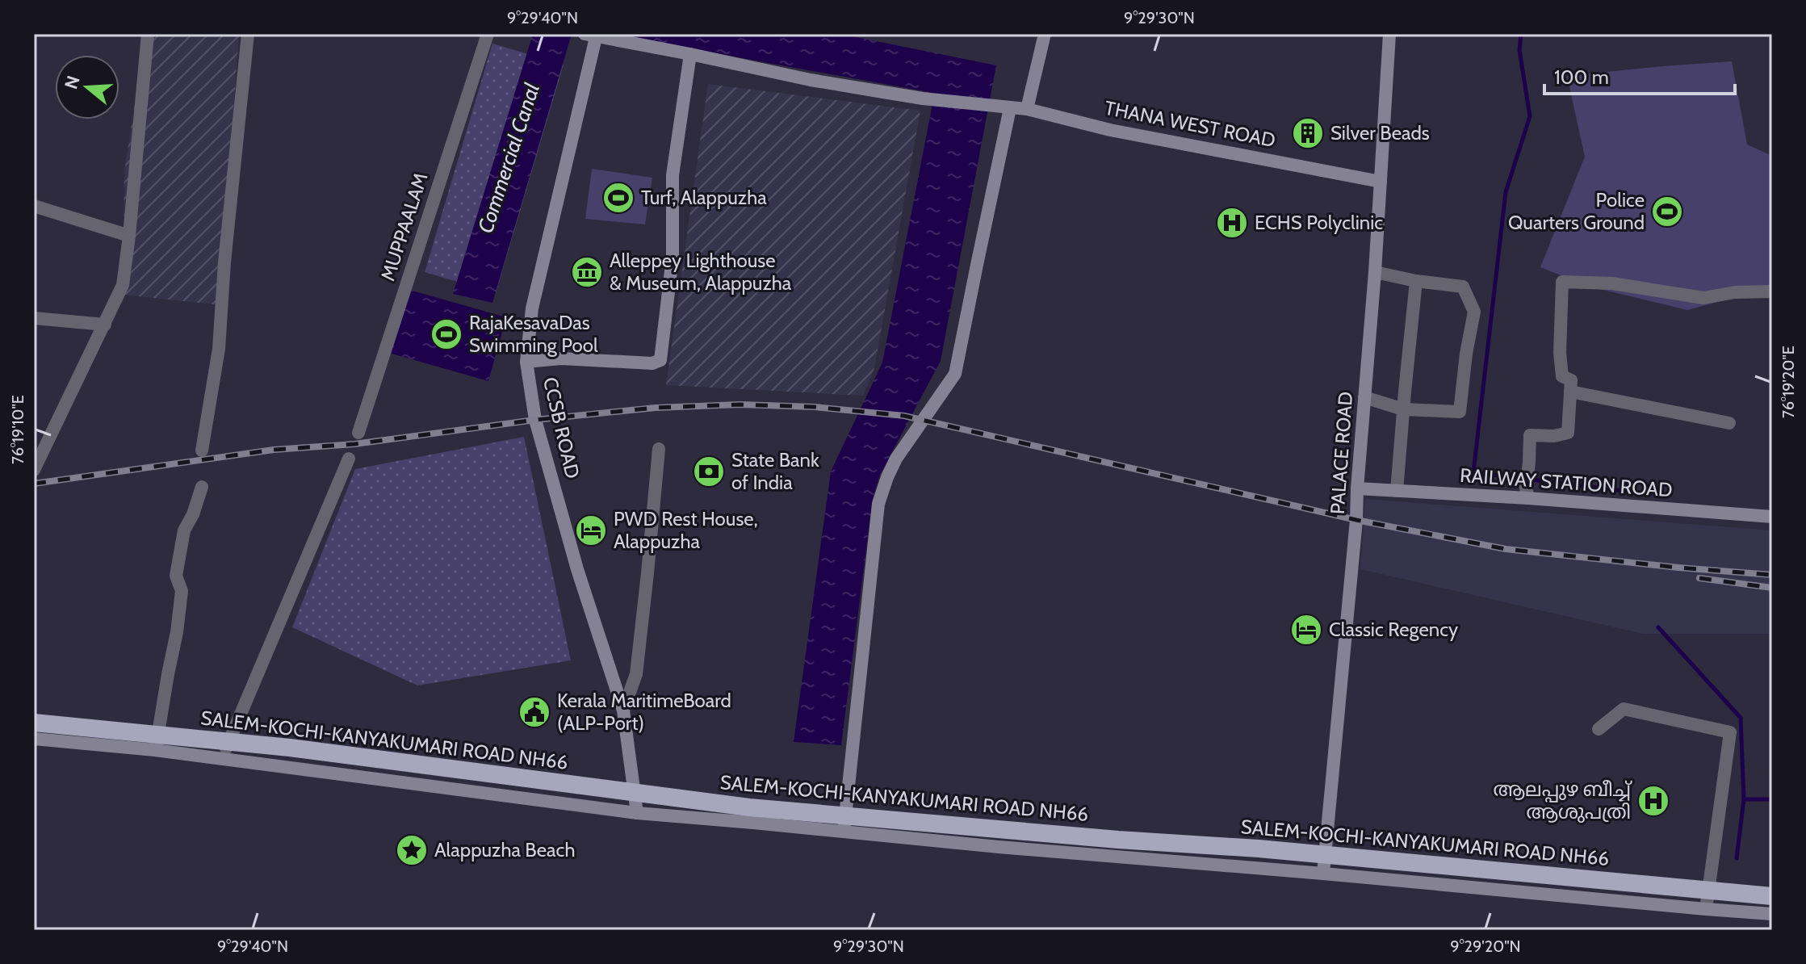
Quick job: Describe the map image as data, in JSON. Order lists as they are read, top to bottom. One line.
{"streets":{"highway":["SALEM-KOCHI-KANYAKUMARI ROAD NH66"],"main road":["THANA WEST ROAD","CCSB ROAD","PALACE ROAD","RAILWAY STATION ROAD"],"street":["MUPPAALAM"]},"crossings":[["THANA WEST ROAD","PALACE ROAD"],["PALACE ROAD","RAILWAY STATION ROAD"]],"water":["Commercial Canal"],"places":{"building":["Silver Beads"],"sports":["Turf, Alappuzha","Police Quarters Ground","RajaKesavaDas Swimming Pool"],"hospital":["ECHS Polyclinic","ആലപ്പുഴ ബീച്ച് ആശുപത്രി"],"museum":["Alleppey Lighthouse & Museum, Alappuzha"],"bank":["State Bank of India"],"hotel":["PWD Rest House, Alappuzha","Classic Regency"],"public building":["Kerala MaritimeBoard (ALP-Port)"],"place":["Alappuzha Beach"]},"scale_bar":"100 m","north":"left","coordinates":["9°29'40\"N","9°29'30\"N","76°19'20\"E","76°19'10\"E","9°29'20\"N"]}
